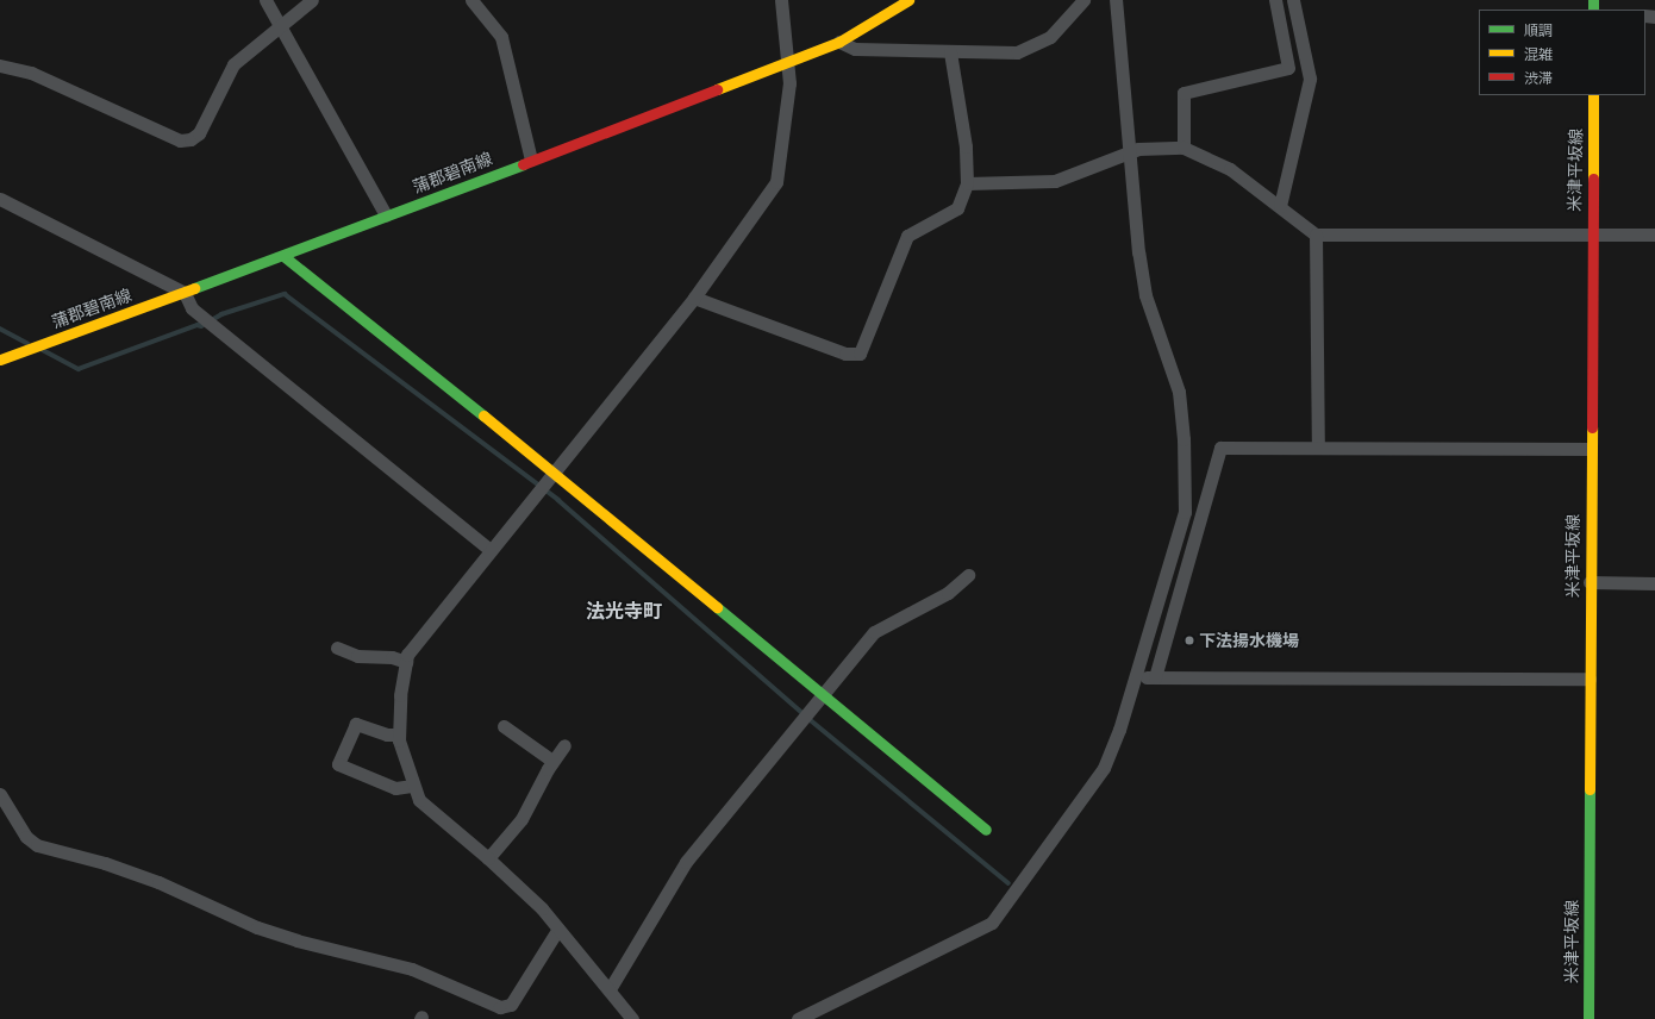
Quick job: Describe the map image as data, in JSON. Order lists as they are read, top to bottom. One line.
{"streets":{"main road":["米津平坂線","蒲郡碧南線"]},"districts":["法光寺町"],"places":["下法揚水機場"],"legend":["順調","混雑","渋滞"]}
